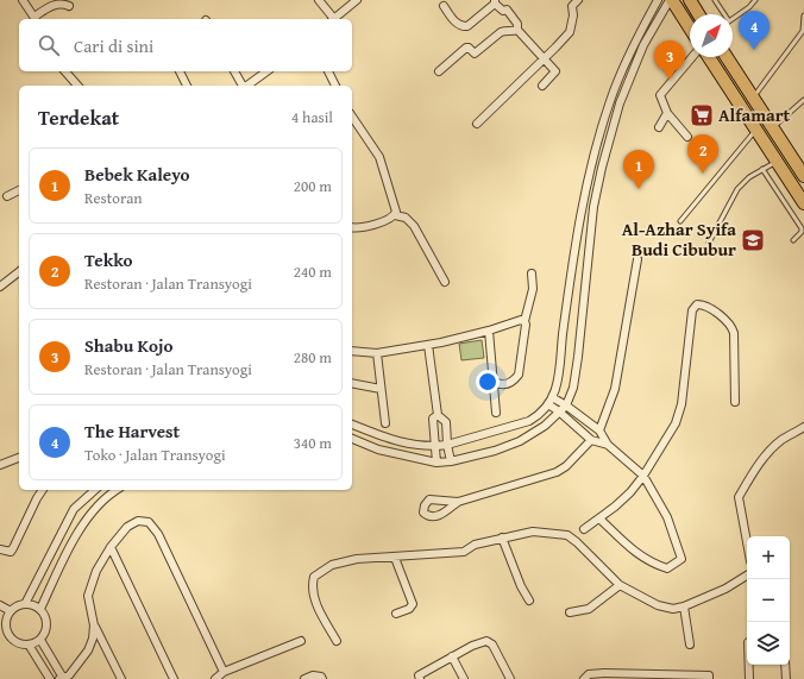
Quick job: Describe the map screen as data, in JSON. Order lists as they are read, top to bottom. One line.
{"places":{"supermarket":["Alfamart"],"school or university":["Al-Azhar Syifa Budi Cibubur"]},"north":"top right","page":{"pins":["4","3","2","1"],"search":"Cari di sini","heading":["Terdekat","4 hasil"],"list":[{"mark":"1","name":"Bebek Kaleyo","note":"Restoran","value":"200 m"},{"mark":"2","name":"Tekko","note":"Restoran · Jalan Transyogi","value":"240 m"},{"mark":"3","name":"Shabu Kojo","note":"Restoran · Jalan Transyogi","value":"280 m"},{"mark":"4","name":"The Harvest","note":"Toko · Jalan Transyogi","value":"340 m"}],"map_buttons":["+","−"]}}
